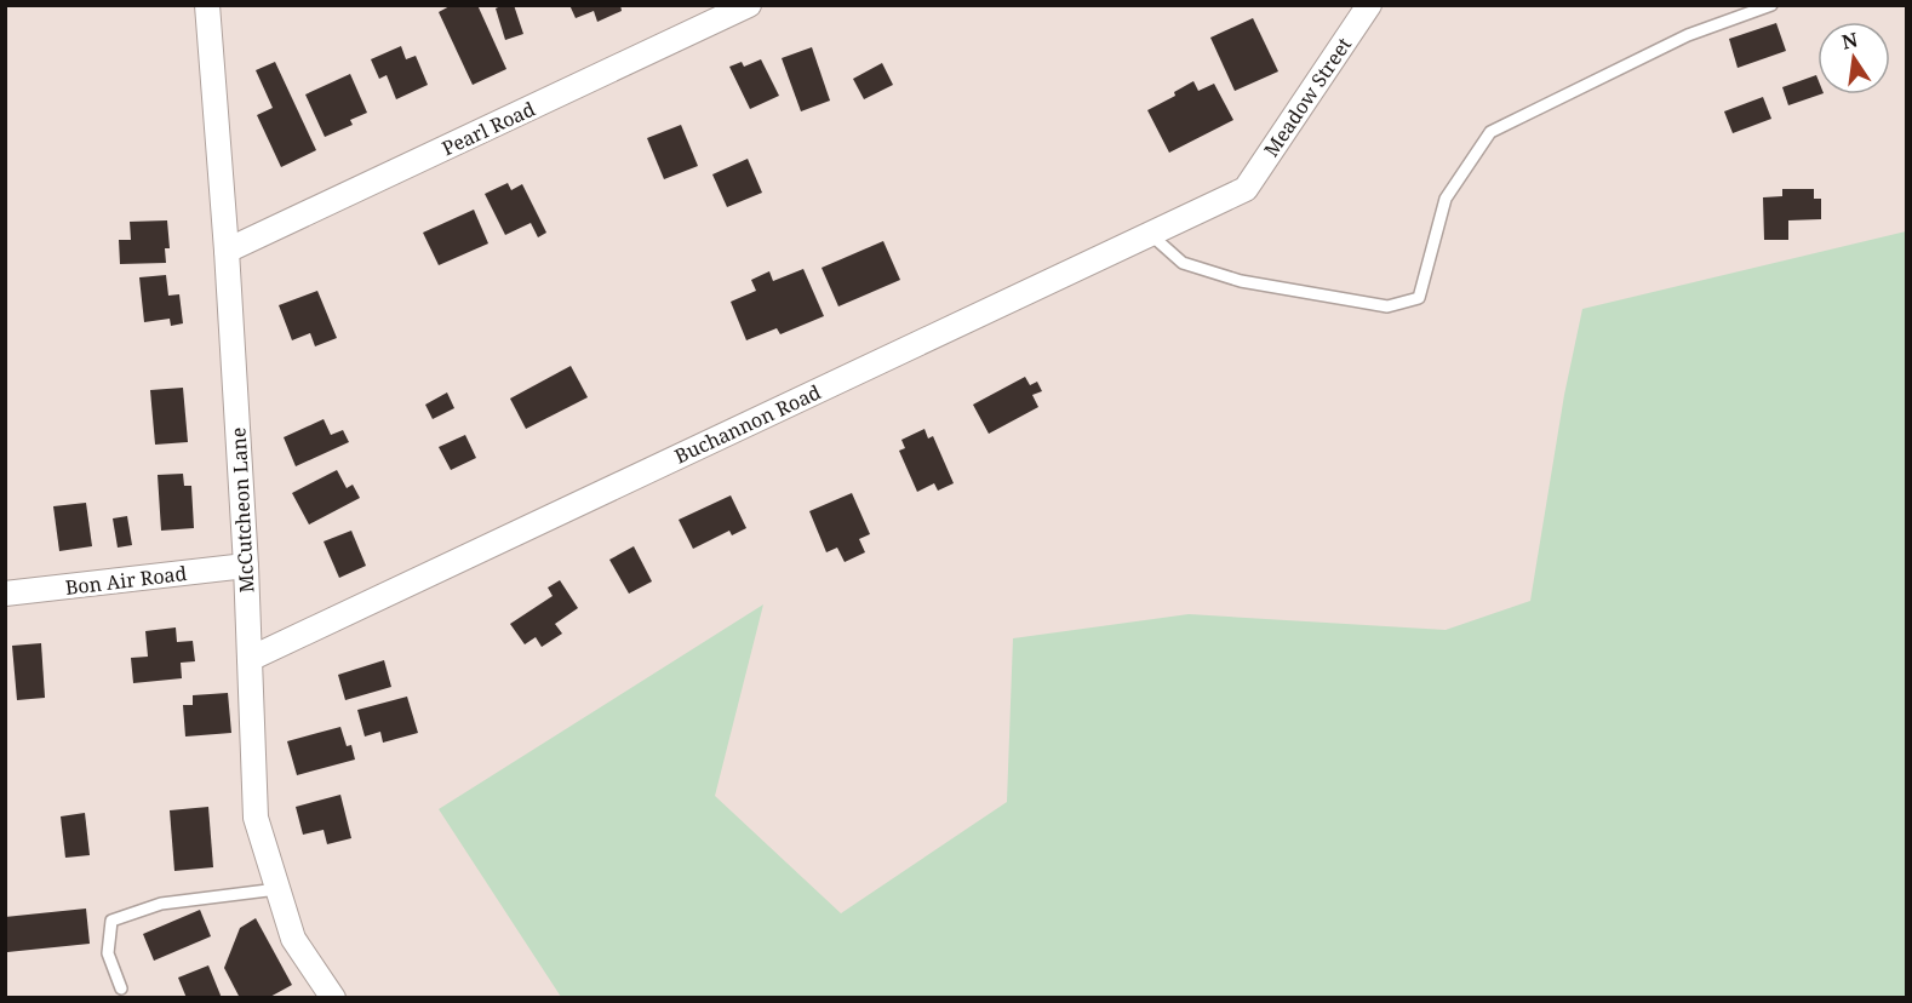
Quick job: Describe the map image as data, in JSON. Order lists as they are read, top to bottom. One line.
{"streets":{"street":["Meadow Street","Pearl Road","Buchannon Road","McCutcheon Lane","Bon Air Road"]},"crossings":[["Meadow Street","Buchannon Road"],["Pearl Road","McCutcheon Lane"],["Buchannon Road","McCutcheon Lane"],["McCutcheon Lane","Bon Air Road"]],"north":"top"}
